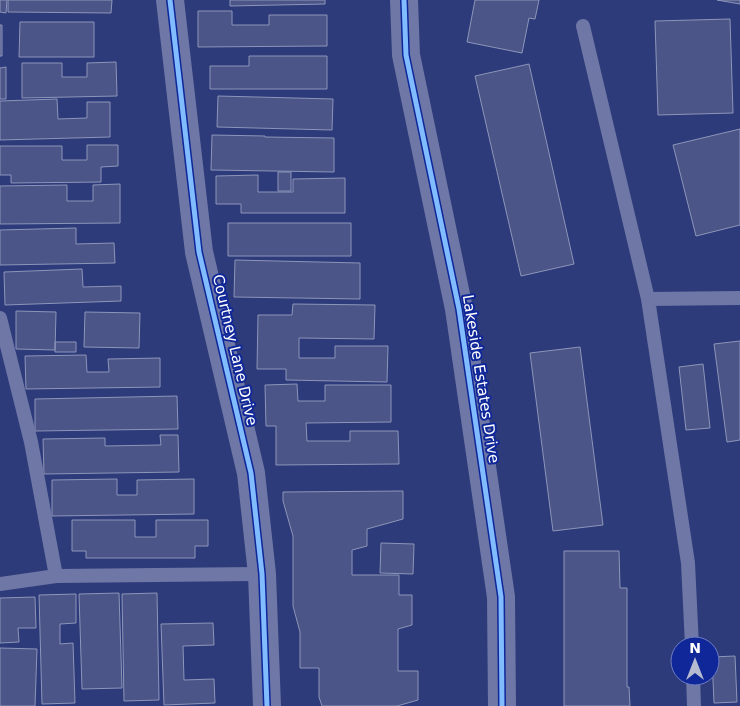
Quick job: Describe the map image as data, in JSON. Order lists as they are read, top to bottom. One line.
{"streets":{"street":["Courtney Lane Drive","Lakeside Estates Drive"]},"north":"top"}
